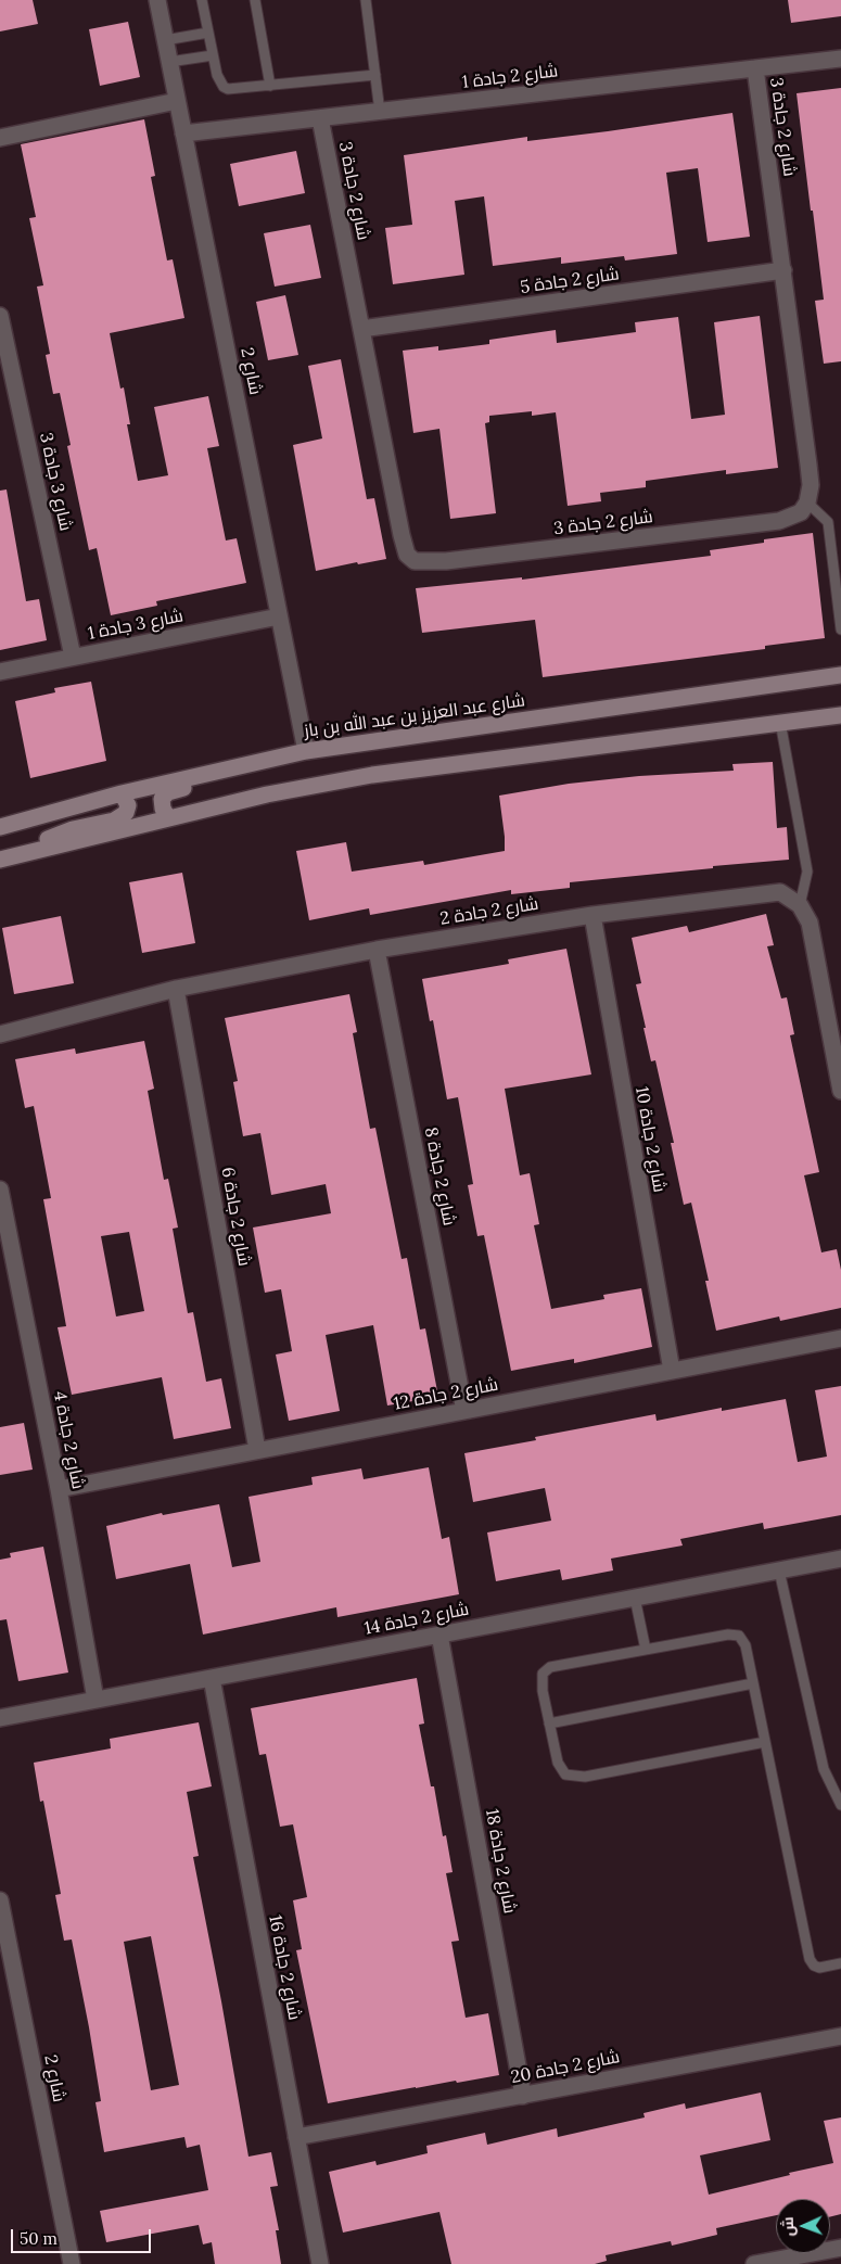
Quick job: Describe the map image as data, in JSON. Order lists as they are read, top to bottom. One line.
{"streets":{"street":["شارع 2 جادة 1","شارع 2 جادة 3","شارع 2 جادة 5","شارع 2","شارع 3 جادة 3","شارع 3 جادة 1","شارع عبد العزيز بن عبد الله بن باز","شارع 2 جادة 2","شارع 2 جادة 10","شارع 2 جادة 8","شارع 2 جادة 6","شارع 2 جادة 12","شارع 2 جادة 4","شارع 2 جادة 14","شارع 2 جادة 18","شارع 2 جادة 16","شارع 2 جادة 20"]},"crossings":[["شارع 2 جادة 1","شارع 2 جادة 3"],["شارع 2 جادة 1","شارع 2"],["شارع 2 جادة 3","شارع 2 جادة 5"],["شارع 2","شارع 3 جادة 1"],["شارع 2","شارع عبد العزيز بن عبد الله بن باز"],["شارع 3 جادة 3","شارع 3 جادة 1"],["شارع 2 جادة 2","شارع 2 جادة 10"],["شارع 2 جادة 2","شارع 2 جادة 8"],["شارع 2 جادة 2","شارع 2 جادة 6"],["شارع 2 جادة 10","شارع 2 جادة 12"],["شارع 2 جادة 8","شارع 2 جادة 12"],["شارع 2 جادة 6","شارع 2 جادة 12"],["شارع 2 جادة 12","شارع 2 جادة 4"],["شارع 2 جادة 4","شارع 2 جادة 14"],["شارع 2 جادة 14","شارع 2 جادة 18"],["شارع 2 جادة 14","شارع 2 جادة 16"],["شارع 2 جادة 18","شارع 2 جادة 20"],["شارع 2 جادة 16","شارع 2 جادة 20"]],"scale_bar":"50 m","north":"left"}
